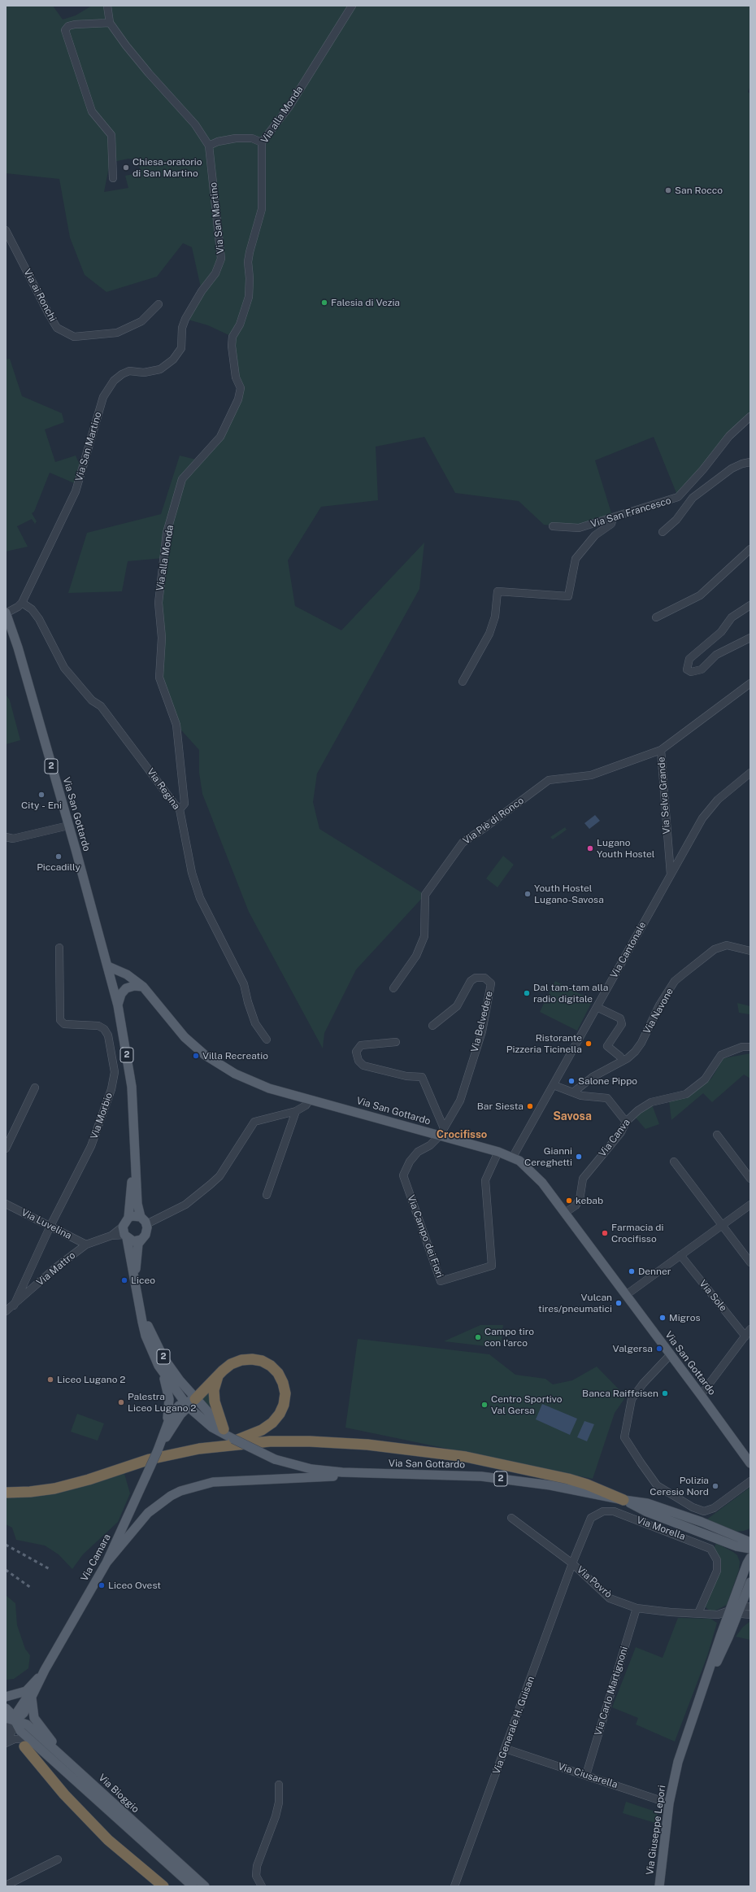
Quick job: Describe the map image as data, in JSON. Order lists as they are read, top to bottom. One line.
{"streets":{"main road":["2","Via San Gottardo","Via Camara","Via Bioggio","Via Giuseppe Lepori"],"street":["Via alla Monda","Via San Martino","Via ai Ronchi","Via San Francesco","Via Regina","Via Selva Grande","Via Piè di Ronco","Via Cantonale","Via Navone","Via Belvedere","Via Morbio","Via Canva","Via Luvelina","Via Campo dei Fiori","Via Mattro","Via Sole","Via Morella","Via Povrò","Via Carlo Martignoni","Via Generale H. Guisan","Via Ciusarella"]},"crossings":[["Via alla Monda","Via Regina"],["Via San Martino","Via Regina"],["Via Selva Grande","Via Piè di Ronco"],["Via Selva Grande","Via Cantonale"],["Via San Gottardo","Via Cantonale"],["Via San Gottardo","Via Belvedere"],["Via San Gottardo","Via Canva"],["Via San Gottardo","Via Campo dei Fiori"],["Via San Gottardo","Via Mattro"],["Via San Gottardo","Via Camara"],["Via Belvedere","Via Campo dei Fiori"],["Via Morbio","Via Luvelina"],["Via Morbio","Via Mattro"],["Via Luvelina","Via Mattro"],["Via Morella","Via Povrò"],["Via Morella","Via Generale H. Guisan"],["Via Camara","Via Bioggio"],["Via Povrò","Via Carlo Martignoni"],["Via Povrò","Via Generale H. Guisan"],["Via Povrò","Via Giuseppe Lepori"],["Via Carlo Martignoni","Via Ciusarella"],["Via Generale H. Guisan","Via Ciusarella"],["Via Ciusarella","Via Giuseppe Lepori"]],"districts":["Savosa","Crocifisso"],"places":["Chiesa-oratorio di San Martino","San Rocco","Falesia di Vezia","City - Eni","Lugano Youth Hostel","Piccadilly","Youth Hostel Lugano-Savosa","Dal tam-tam alla radio digitale","Ristorante Pizzeria Ticinella","Villa Recreatio","Salone Pippo","Bar Siesta","Gianni Cereghetti","kebab","Farmacia di Crocifisso","Denner","Liceo","Vulcan tires/pneumatici","Migros","Campo tiro con l'arco","Valgersa","Liceo Lugano 2","Banca Raiffeisen","Palestra Liceo Lugano 2","Centro Sportivo Val Gersa","Polizia Ceresio Nord","Liceo Ovest"]}
